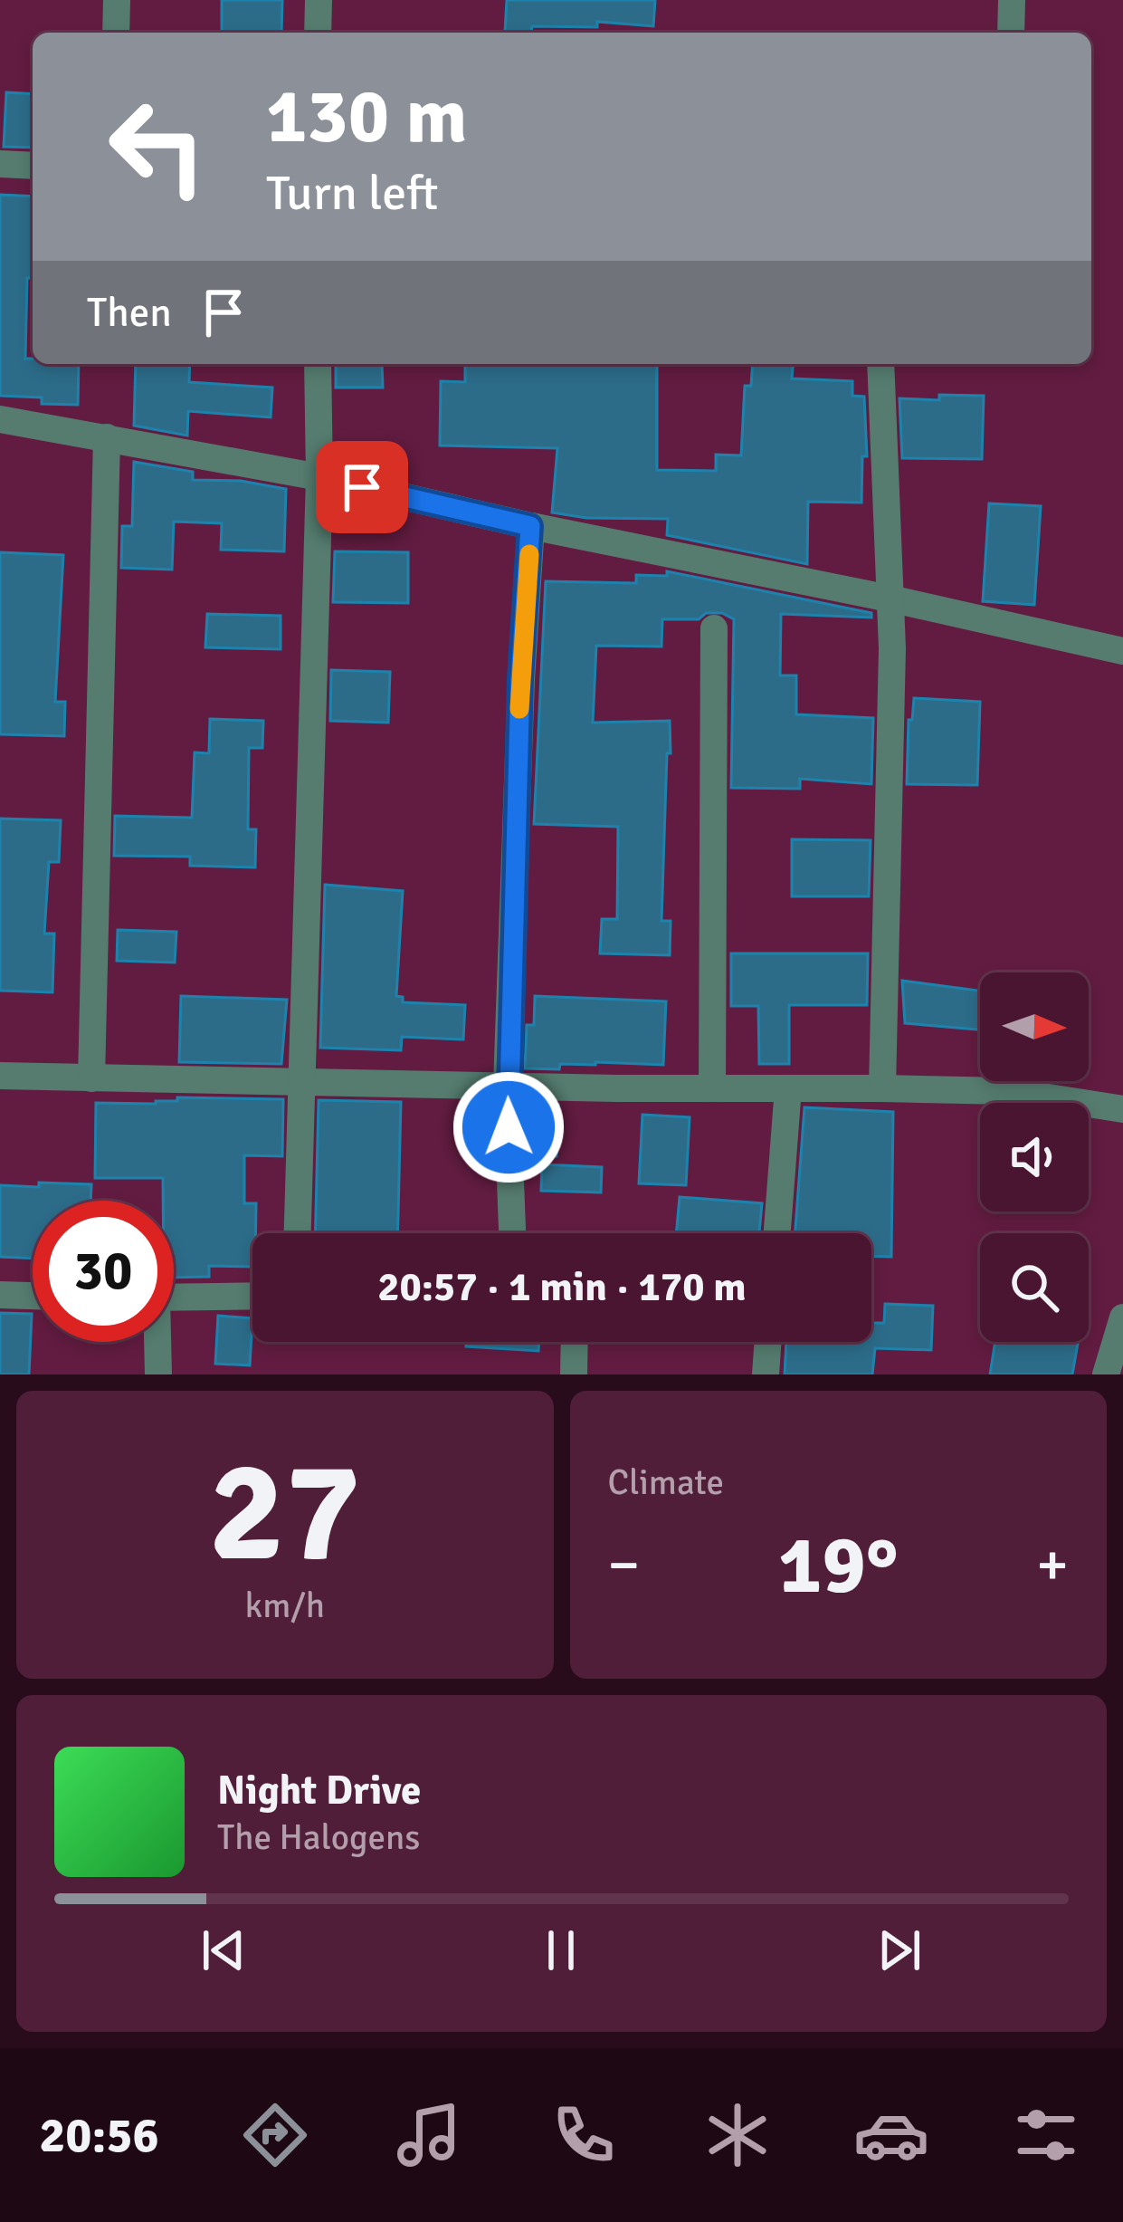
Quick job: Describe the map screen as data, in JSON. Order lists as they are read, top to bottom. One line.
{"north":"right","page":{"turn":["130 m","Turn left"],"then":"Then","limit":"30","trip":"20:57 · 1 min · 170 m","tile":[["27","km/h"],"Climate"],"heat":["−","19°","+"],"song":["Night Drive","The Halogens"],"tabs":"20:56"}}
